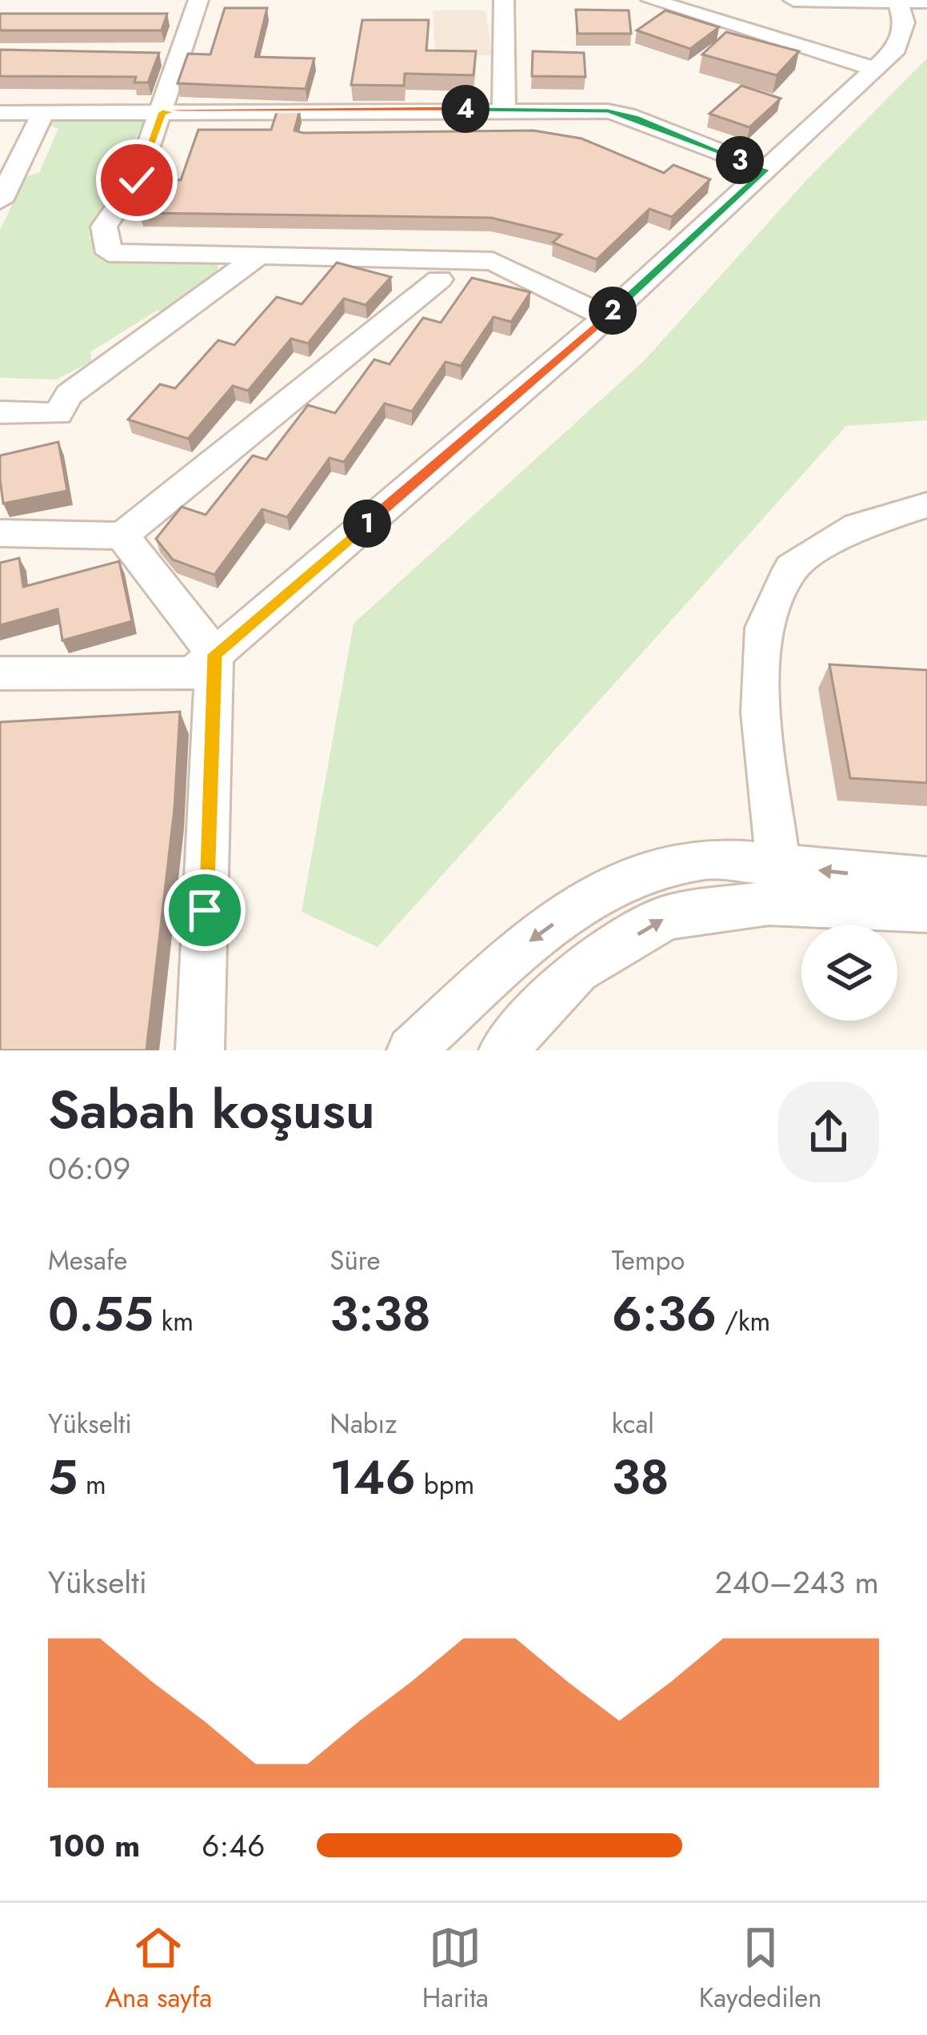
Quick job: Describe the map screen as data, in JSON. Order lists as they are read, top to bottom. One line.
{"page":{"pins":["4","3","2","1"],"heading":["Sabah koşusu","06:09"],"stats":[["Mesafe","0.55 km"],["Süre","3:38"],["Tempo","6:36 /km"],["Yükselti","5 m"],["Nabız","146 bpm"],["kcal","38"]],"chart":["Yükselti","240–243 m"],"list":[{"name":"100 m","note":"6:46"}],"tabs":["Ana sayfa","Harita","Kaydedilen"]}}
